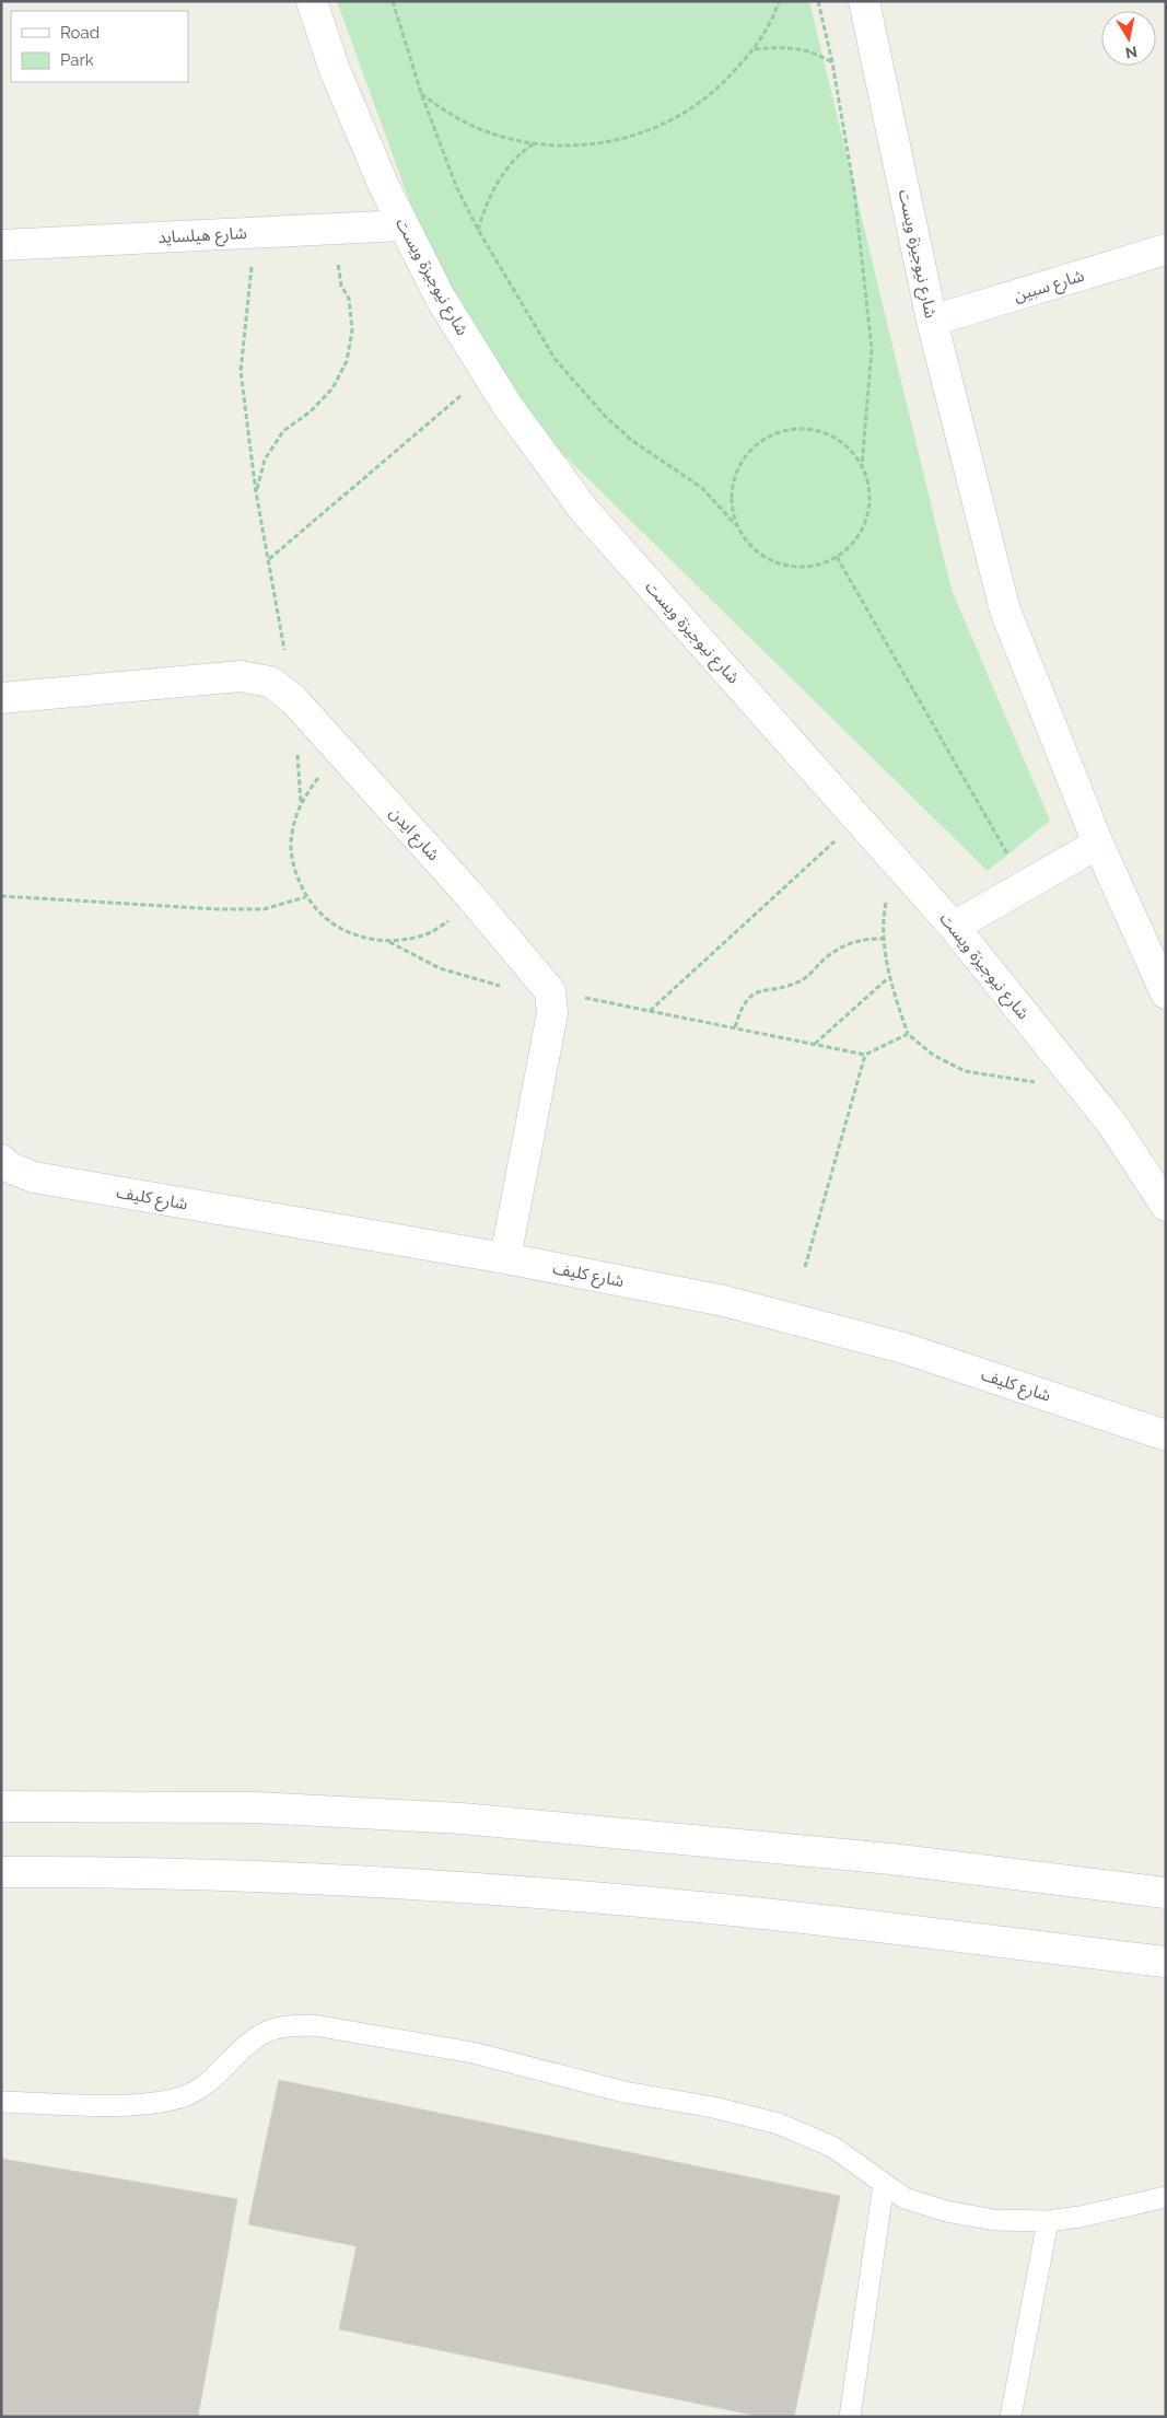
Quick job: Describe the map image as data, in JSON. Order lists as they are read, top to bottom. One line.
{"streets":{"street":["شارع هيلسايد","شارع نيوجيزة ويست","شارع سبين","شارع ايدن","شارع كليف"]},"crossings":[["شارع هيلسايد","شارع نيوجيزة ويست"],["شارع نيوجيزة ويست","شارع سبين"]],"legend":["Road","Park"],"north":"bottom"}
